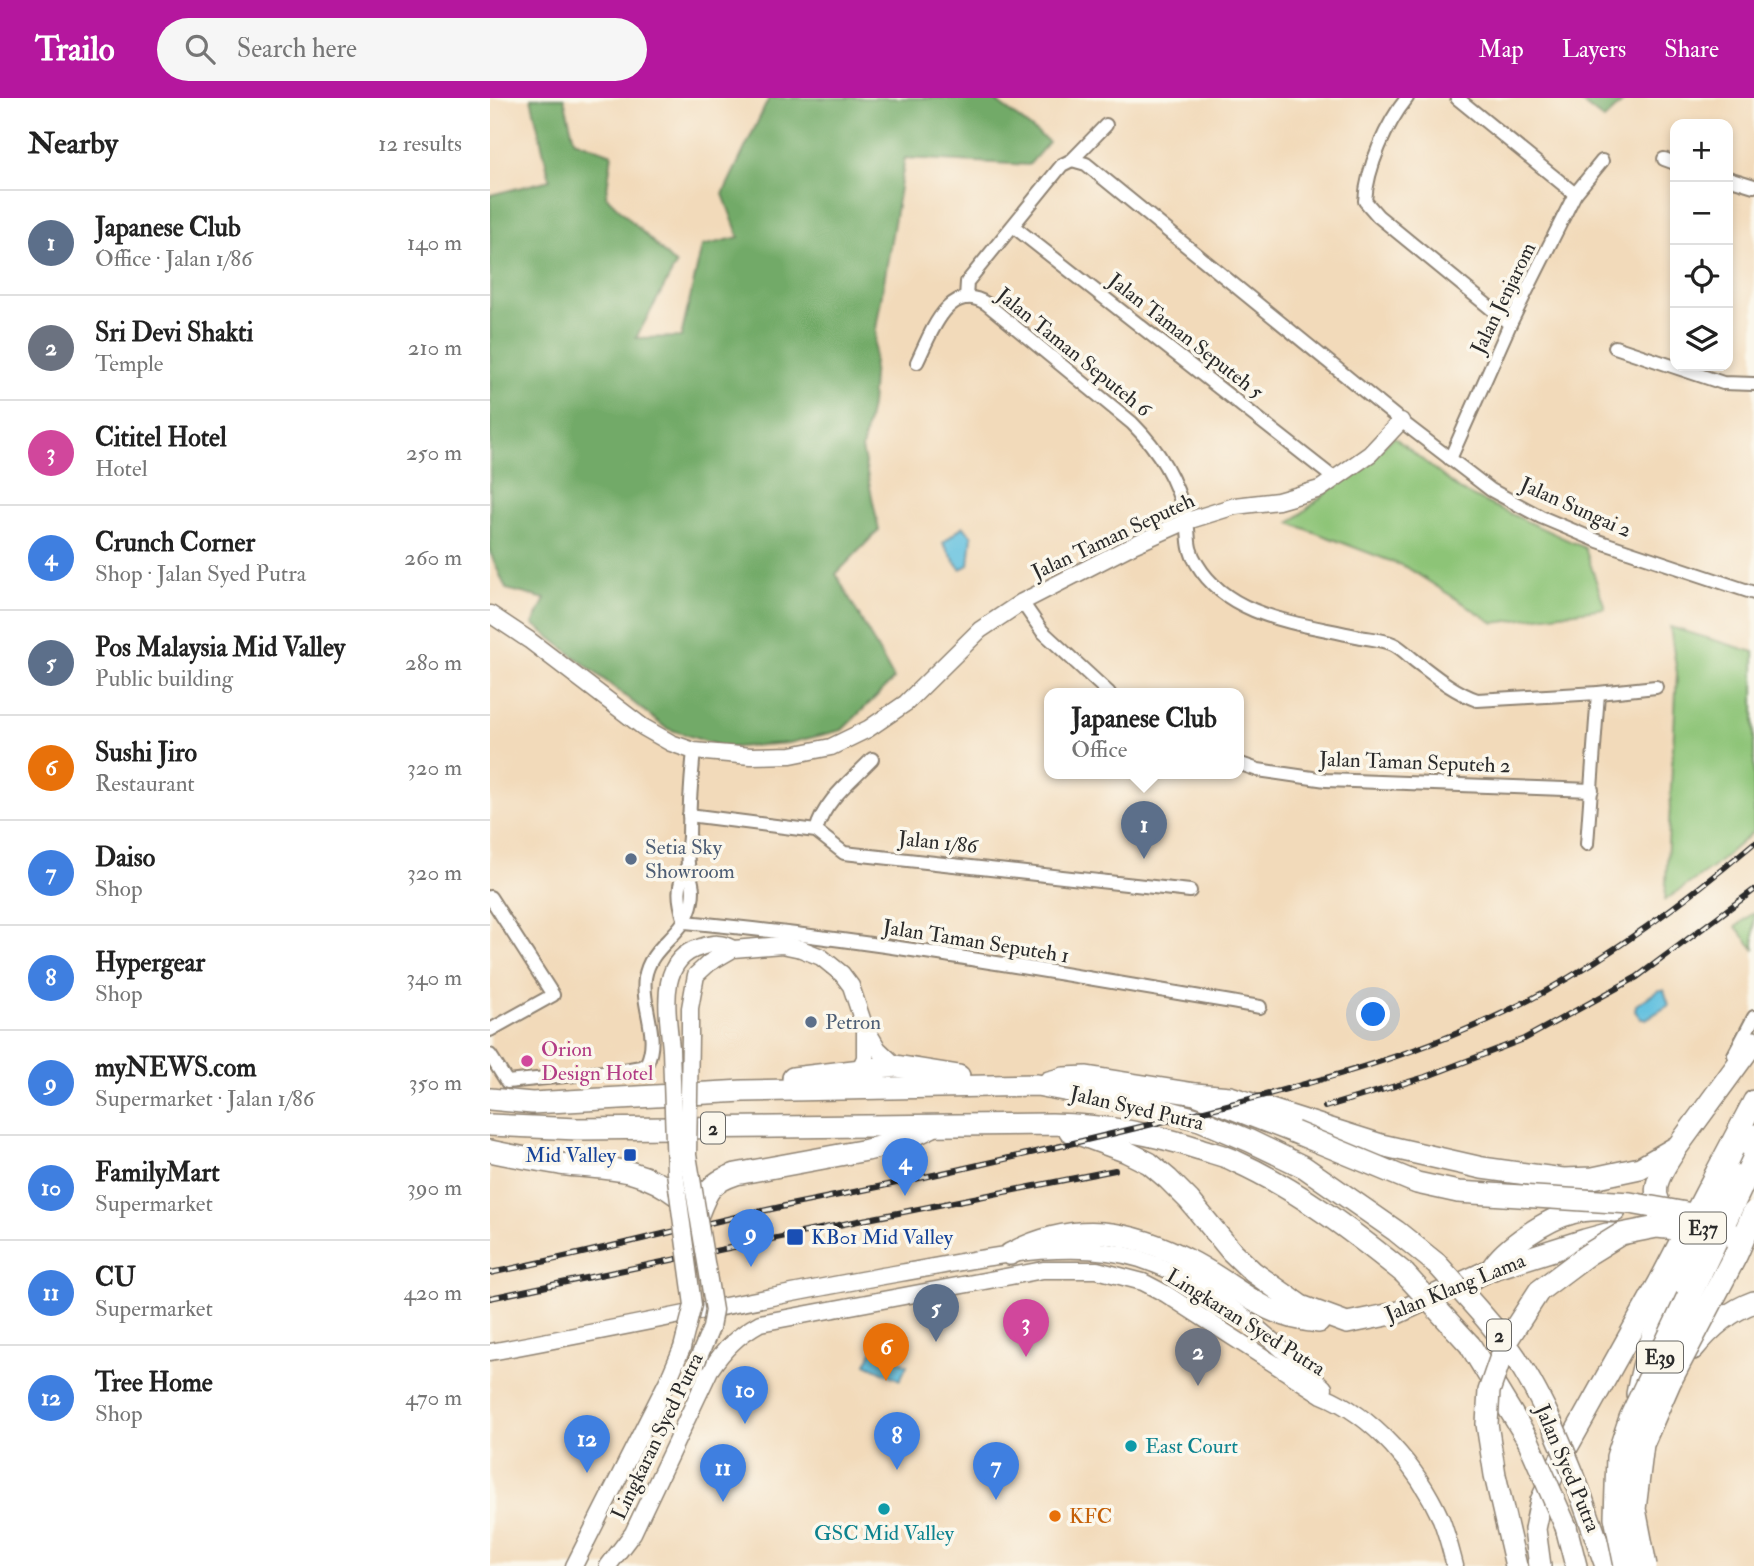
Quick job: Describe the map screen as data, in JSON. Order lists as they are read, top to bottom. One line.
{"streets":{"highway":["E39"],"main road":["Jalan Syed Putra","2","E37","Jalan Klang Lama"],"street":["Jalan Jenjarom","Jalan Taman Seputeh 5","Jalan Taman Seputeh 6","Jalan Sungai 2","Jalan Taman Seputeh","Jalan Taman Seputeh 2","Jalan 1/86","Jalan Taman Seputeh 1","Lingkaran Syed Putra"]},"crossings":[["Jalan Jenjarom","Jalan Sungai 2"],["Jalan Taman Seputeh 5","Jalan Taman Seputeh"],["Jalan Taman Seputeh 6","Jalan Taman Seputeh"],["Jalan Sungai 2","Jalan Taman Seputeh"]],"places":{"other":["Setia Sky Showroom","Petron","Orion Design Hotel","East Court","GSC Mid Valley","KFC"],"transit":["Mid Valley","KB01 Mid Valley"]},"page":{"header":"Trailo","search":"Search here","nav":["Map","Layers","Share"],"heading":["Nearby","12 results"],"map_buttons":["+","−"],"list":[{"mark":"1","name":"Japanese Club","note":"Office · Jalan 1/86","value":"140 m"},{"mark":"2","name":"Sri Devi Shakti","note":"Temple","value":"210 m"},{"mark":"3","name":"Cititel Hotel","note":"Hotel","value":"250 m"},{"mark":"4","name":"Crunch Corner","note":"Shop · Jalan Syed Putra","value":"260 m"},{"mark":"5","name":"Pos Malaysia Mid Valley","note":"Public building","value":"280 m"},{"mark":"6","name":"Sushi Jiro","note":"Restaurant","value":"320 m"},{"mark":"7","name":"Daiso","note":"Shop","value":"320 m"},{"mark":"8","name":"Hypergear","note":"Shop","value":"340 m"},{"mark":"9","name":"myNEWS.com","note":"Supermarket · Jalan 1/86","value":"350 m"},{"mark":"10","name":"FamilyMart","note":"Supermarket","value":"390 m"},{"mark":"11","name":"CU","note":"Supermarket","value":"420 m"},{"mark":"12","name":"Tree Home","note":"Shop","value":"470 m"}],"popup":["Japanese Club","Office"],"pins":["1","4","9","5","3","6","2","10","8","12","7","11"]}}
